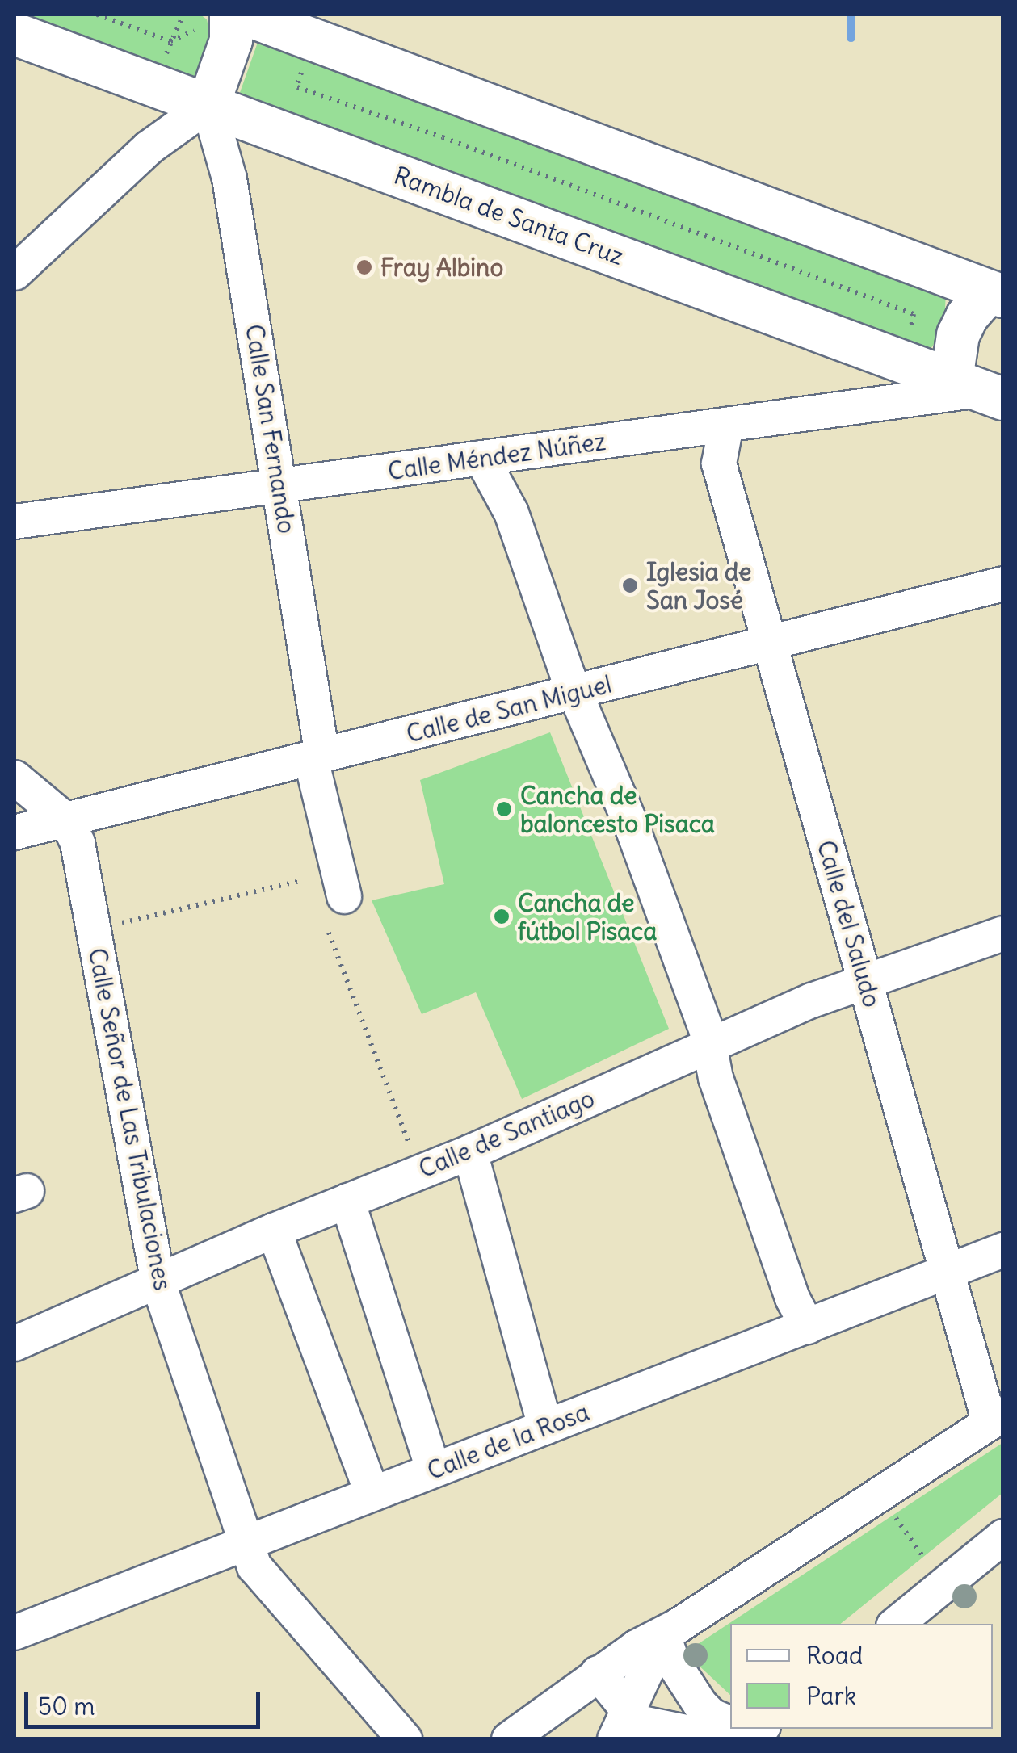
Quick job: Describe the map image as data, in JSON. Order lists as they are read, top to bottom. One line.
{"streets":{"main road":["Rambla de Santa Cruz"],"street":["Calle San Fernando","Calle Méndez Núñez","Calle de San Miguel","Calle del Saludo","Calle Señor de Las Tribulaciones","Calle de Santiago","Calle de la Rosa"]},"crossings":[["Rambla de Santa Cruz","Calle San Fernando"],["Rambla de Santa Cruz","Calle Méndez Núñez"],["Calle San Fernando","Calle Méndez Núñez"],["Calle San Fernando","Calle de San Miguel"],["Calle Méndez Núñez","Calle del Saludo"],["Calle de San Miguel","Calle del Saludo"],["Calle de San Miguel","Calle Señor de Las Tribulaciones"],["Calle del Saludo","Calle de Santiago"],["Calle del Saludo","Calle de la Rosa"],["Calle Señor de Las Tribulaciones","Calle de Santiago"],["Calle Señor de Las Tribulaciones","Calle de la Rosa"]],"places":["Fray Albino","Iglesia de San José","Cancha de baloncesto Pisaca","Cancha de fútbol Pisaca"],"legend":["Road","Park"],"scale_bar":"50 m"}
